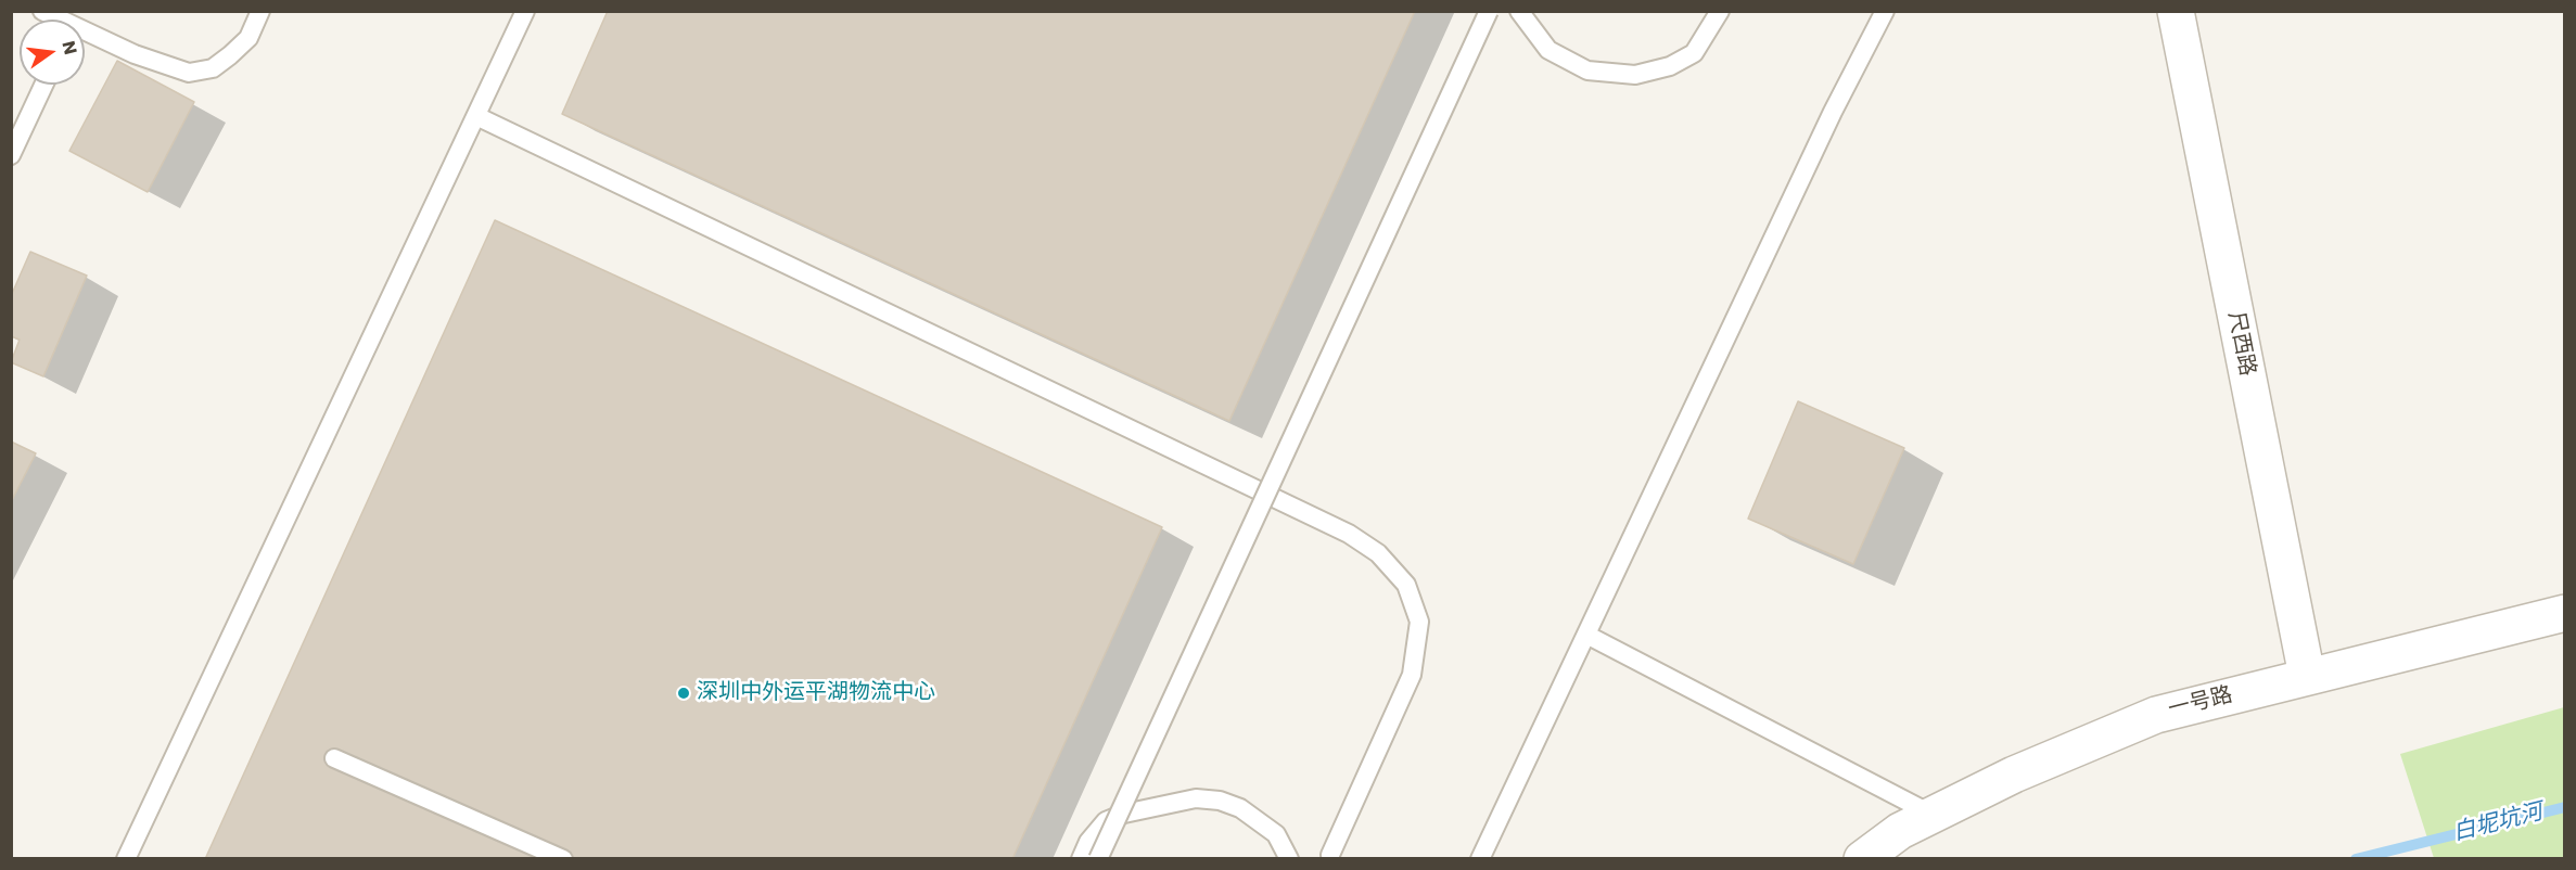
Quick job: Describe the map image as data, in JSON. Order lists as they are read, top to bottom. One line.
{"streets":{"street":["尺西路","一号路"]},"crossings":[["尺西路","一号路"]],"water":["白坭坑河"],"places":["深圳中外运平湖物流中心"],"north":"right"}
